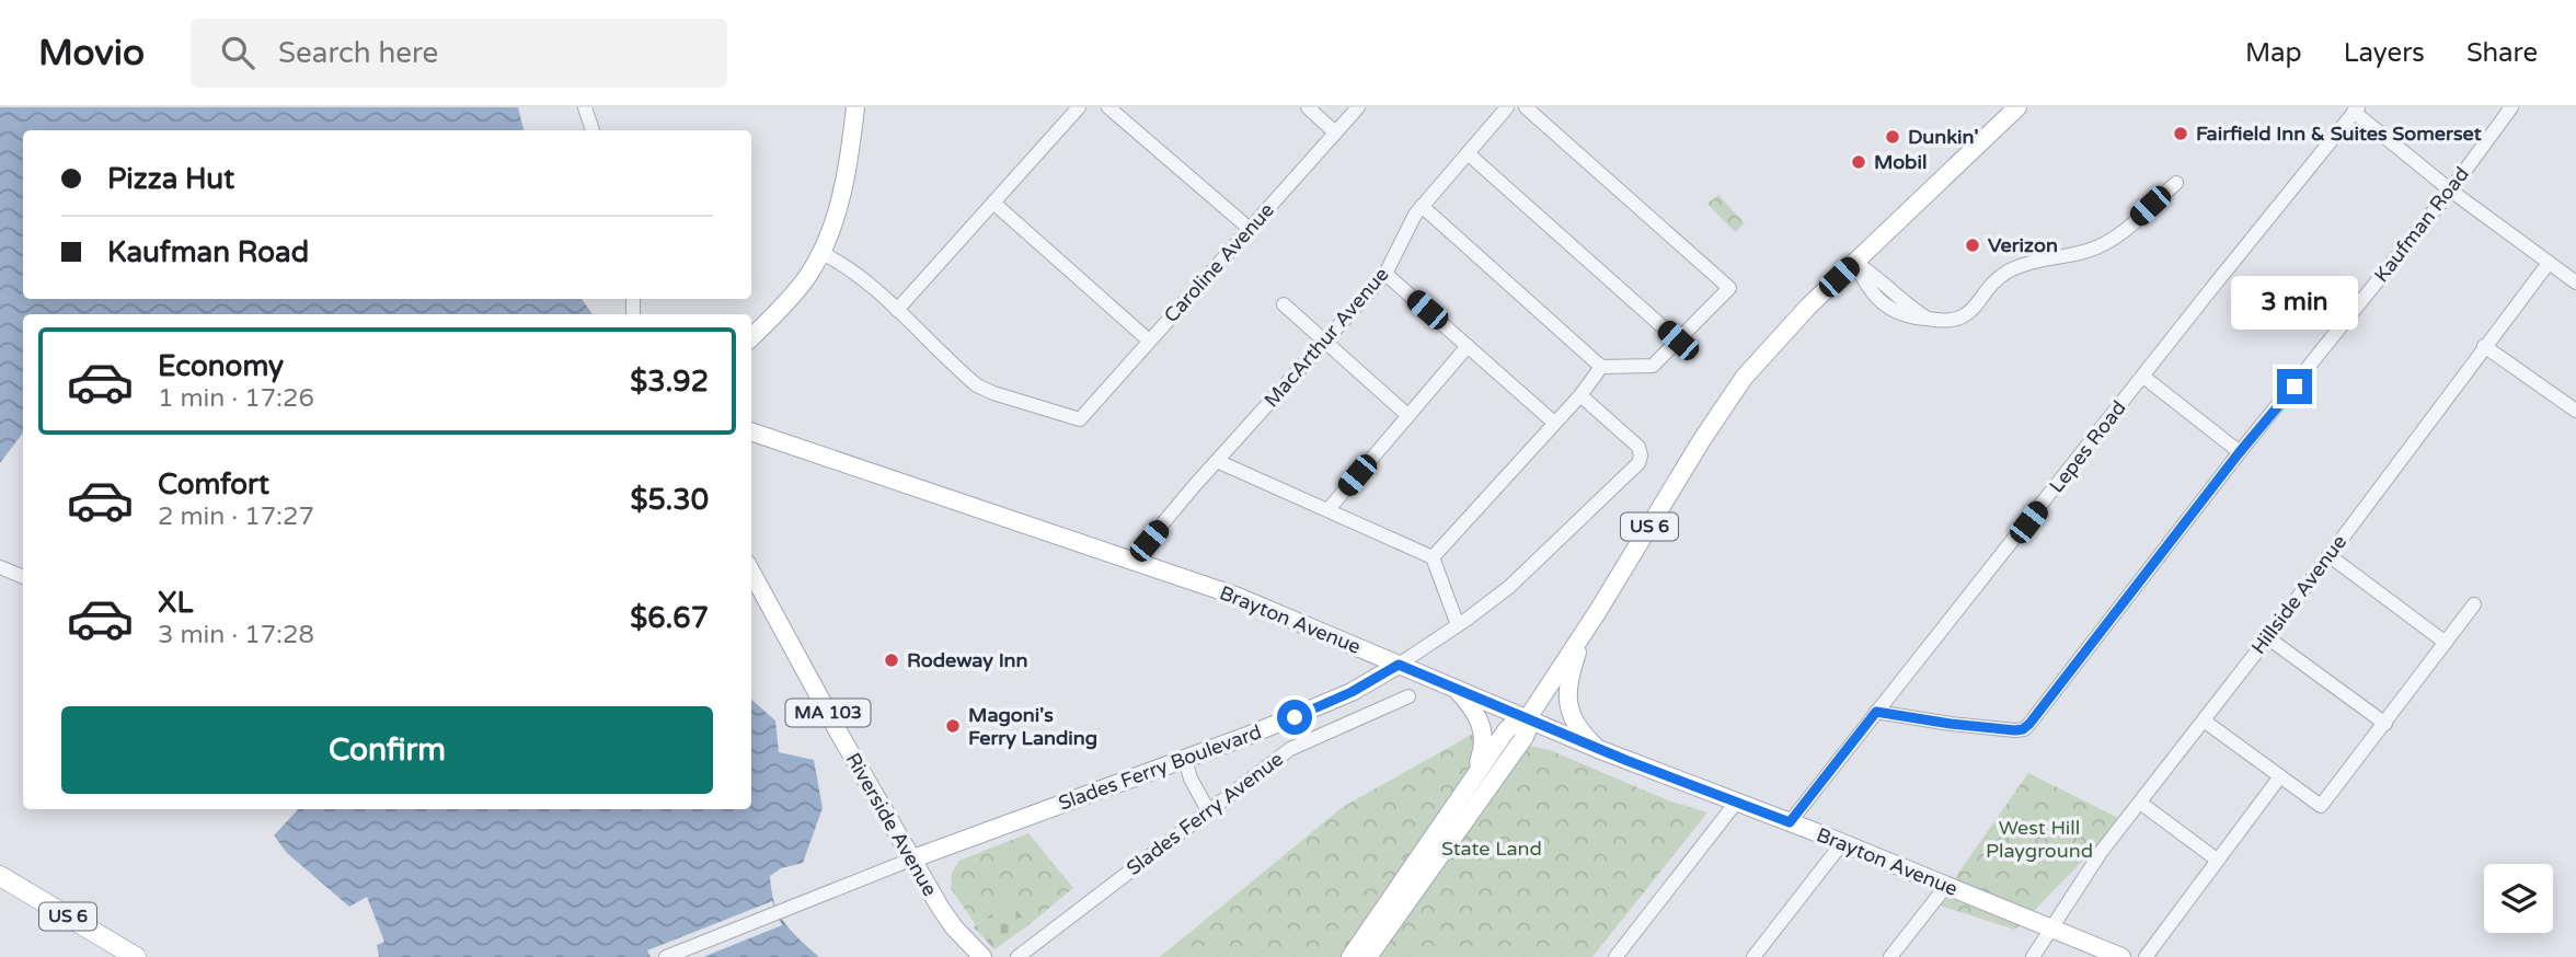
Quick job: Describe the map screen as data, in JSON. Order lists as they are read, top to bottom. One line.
{"streets":{"highway":["US 6"],"main road":["Brayton Avenue","MA 103","Slades Ferry Boulevard","Riverside Avenue"],"street":["Kaufman Road","Caroline Avenue","MacArthur Avenue","Lepes Road","Hillside Avenue","Slades Ferry Avenue"]},"crossings":[["Kaufman Road","Lepes Road"],["MacArthur Avenue","Brayton Avenue"],["Lepes Road","Brayton Avenue"],["US 6","Brayton Avenue"],["Hillside Avenue","Brayton Avenue"],["Brayton Avenue","Slades Ferry Boulevard"],["Slades Ferry Boulevard","Riverside Avenue"]],"parks":["West Hill Playground","State Land"],"places":["Fairfield Inn & Suites Somerset","Dunkin'","Mobil","Verizon","Rodeway Inn","Magoni's Ferry Landing"],"page":{"header":"Movio","search":"Search here","nav":["Map","Layers","Share"],"banner":["Pizza Hut","Kaufman Road"],"bubble":"3 min","list":[{"name":"Economy","note":"1 min · 17:26","value":"$3.92"},{"name":"Comfort","note":"2 min · 17:27","value":"$5.30"},{"name":"XL","note":"3 min · 17:28","value":"$6.67"}],"buttons":"Confirm"}}
